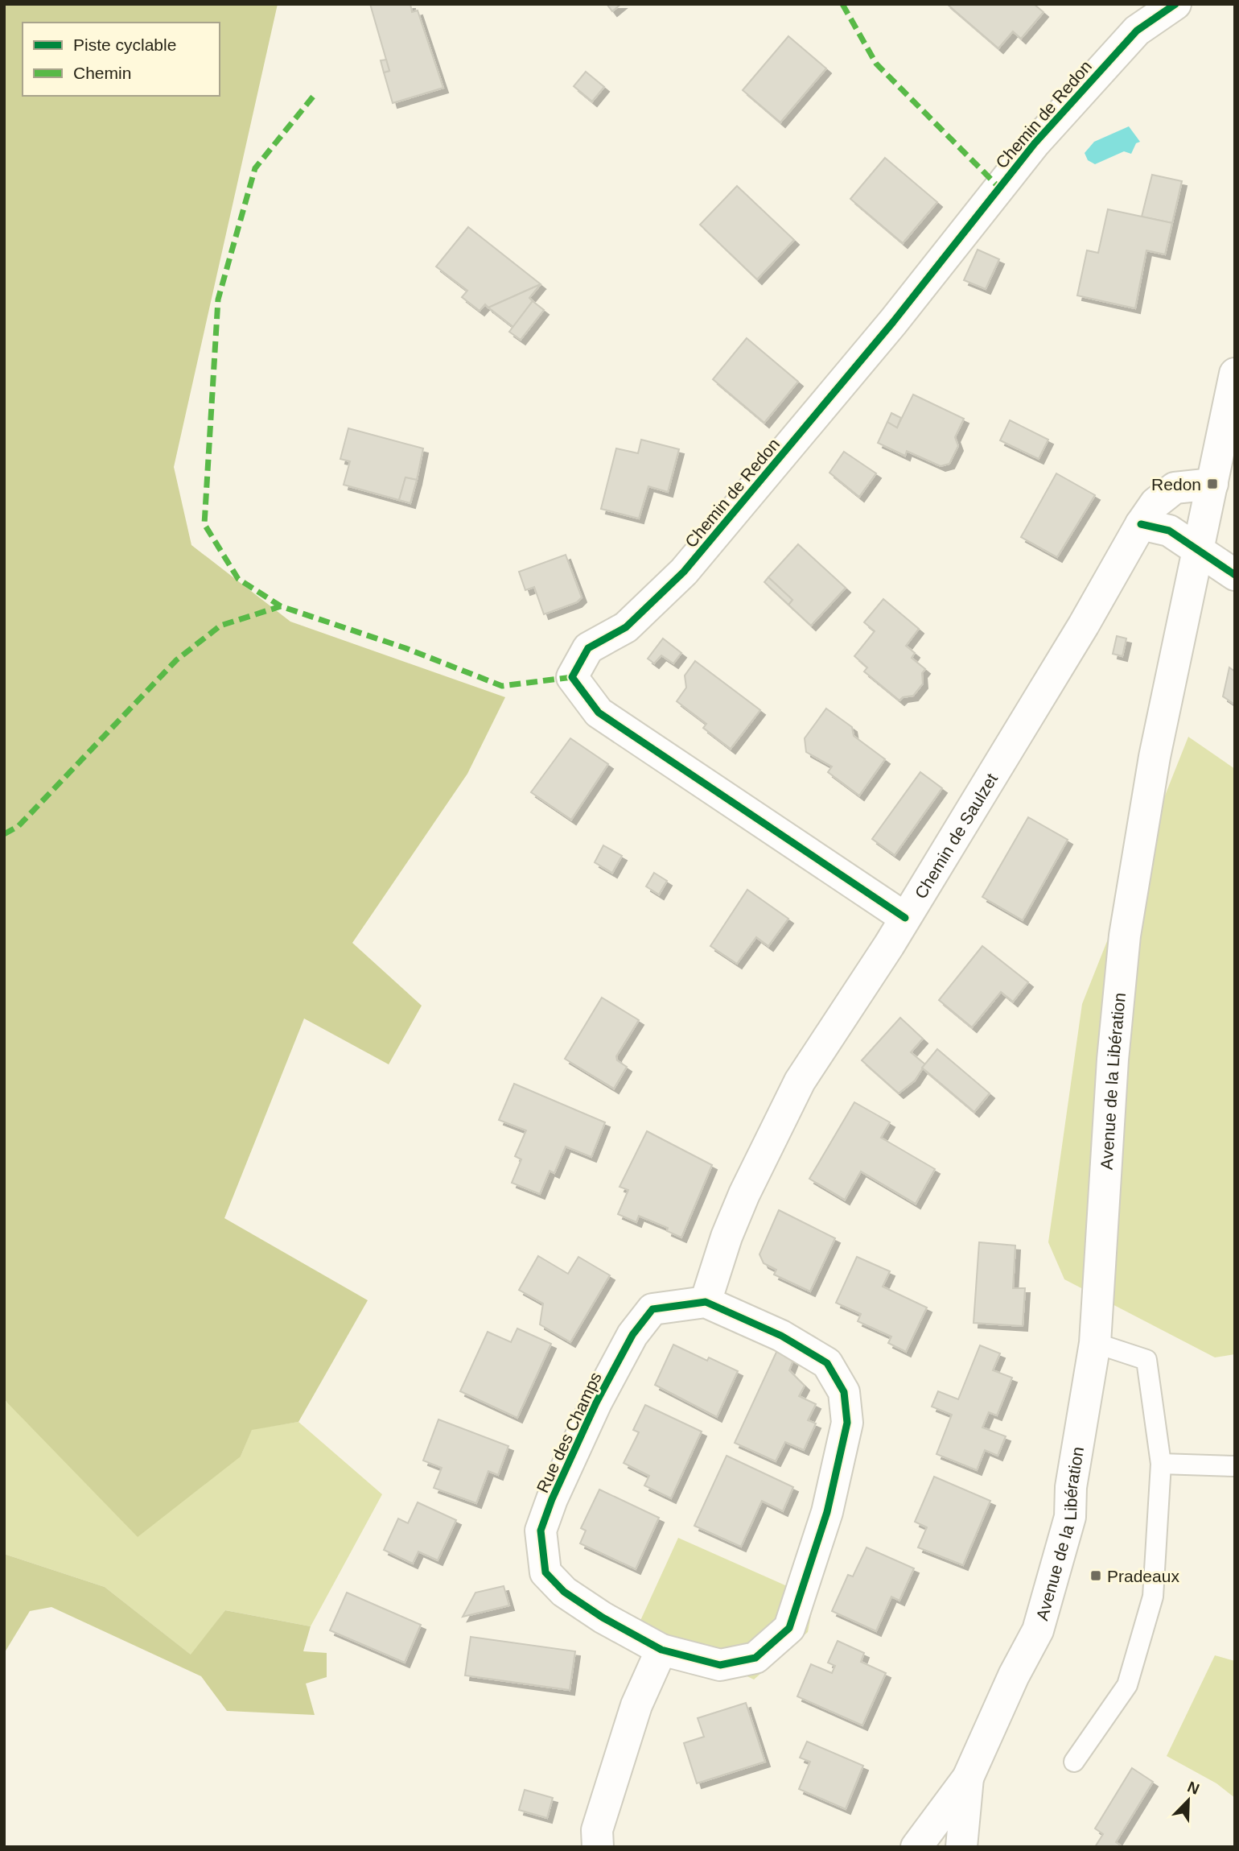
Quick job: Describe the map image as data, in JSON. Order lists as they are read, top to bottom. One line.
{"streets":{"street":["Chemin de Redon","Chemin de Saulzet","Avenue de la Libération","Rue des Champs"]},"crossings":[["Chemin de Redon","Chemin de Saulzet"],["Chemin de Saulzet","Avenue de la Libération"],["Chemin de Saulzet","Rue des Champs"]],"places":{"transit":["Redon","Pradeaux"]},"legend":["Piste cyclable","Chemin"],"north":"top right"}
